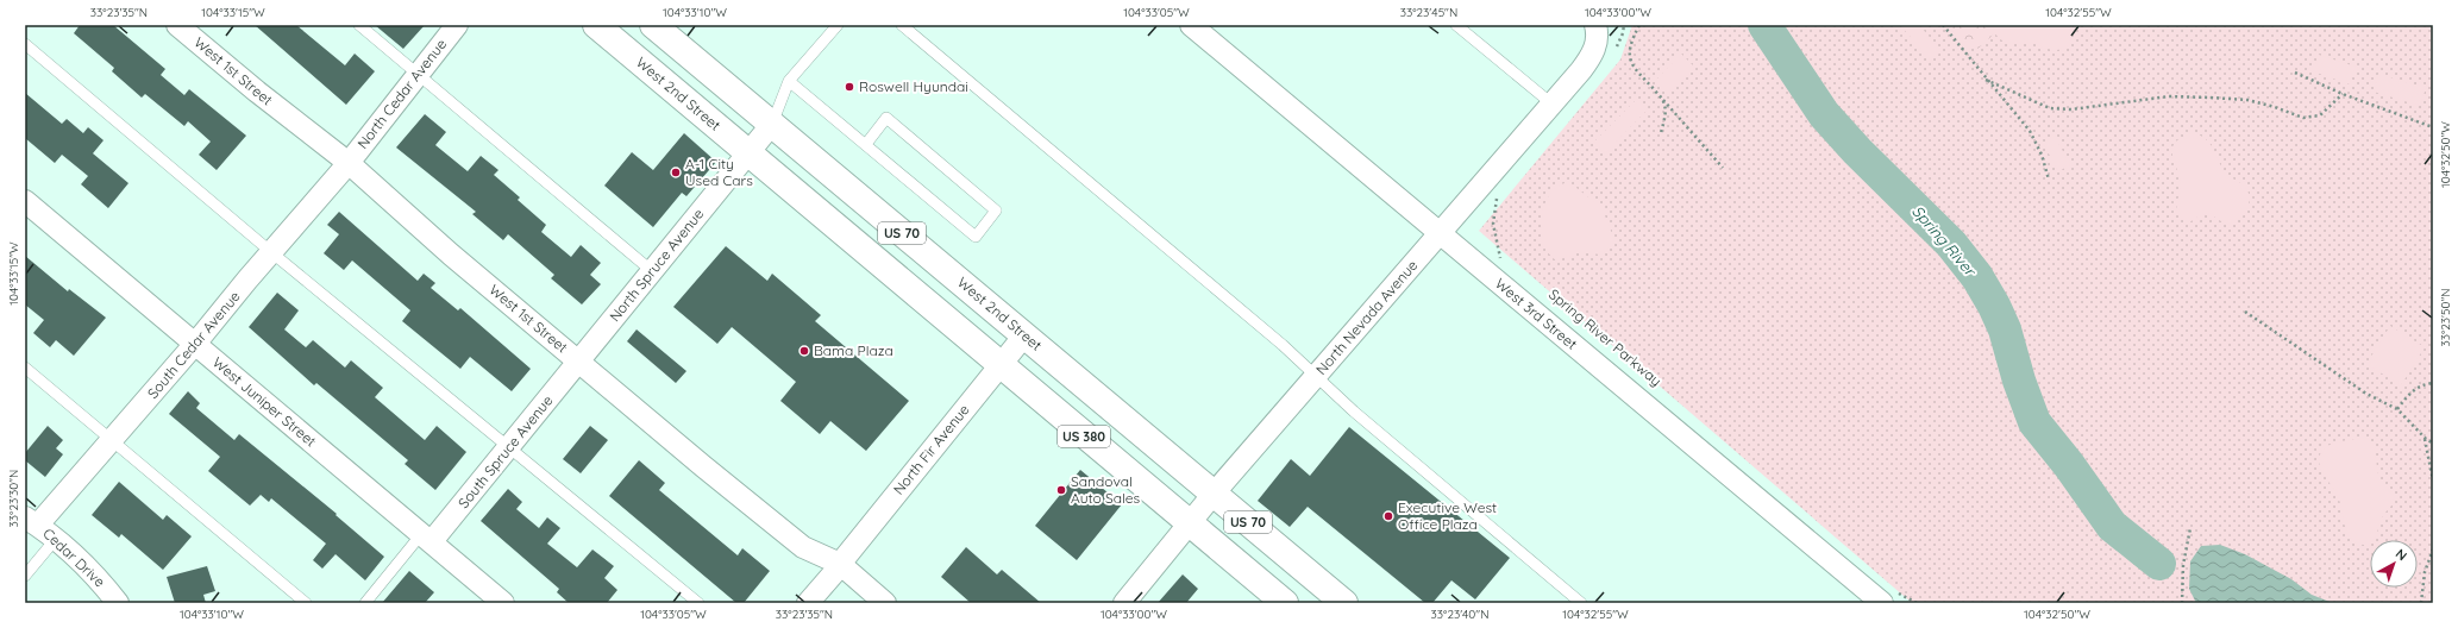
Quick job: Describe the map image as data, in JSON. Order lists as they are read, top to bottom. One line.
{"streets":{"main road":["West 2nd Street","US 70","US 380"],"street":["West 1st Street","North Cedar Avenue","North Spruce Avenue","West 3rd Street","North Nevada Avenue","South Cedar Avenue","West Juniper Street","North Fir Avenue","South Spruce Avenue","Cedar Drive"]},"crossings":[["West 1st Street","North Cedar Avenue"],["West 1st Street","North Spruce Avenue"],["West 1st Street","South Cedar Avenue"],["West 1st Street","North Fir Avenue"],["West 1st Street","South Spruce Avenue"],["North Cedar Avenue","South Cedar Avenue"],["West 2nd Street","North Spruce Avenue"],["West 2nd Street","North Nevada Avenue"],["West 2nd Street","North Fir Avenue"],["North Spruce Avenue","South Spruce Avenue"],["West 3rd Street","North Nevada Avenue"],["South Cedar Avenue","West Juniper Street"],["South Cedar Avenue","Cedar Drive"],["West Juniper Street","South Spruce Avenue"]],"water":["Spring River"],"places":["Roswell Hyundai","A-1 City Used Cars","Bama Plaza","Sandoval Auto Sales","Executive West Office Plaza"],"north":"top right","coordinates":["33°23'35\"N","104°33'15\"W","104°33'10\"W","104°33'05\"W","33°23'45\"N","104°33'00\"W","104°32'55\"W","104°32'50\"W","33°23'50\"N","33°23'30\"N","33°23'40\"N"]}
